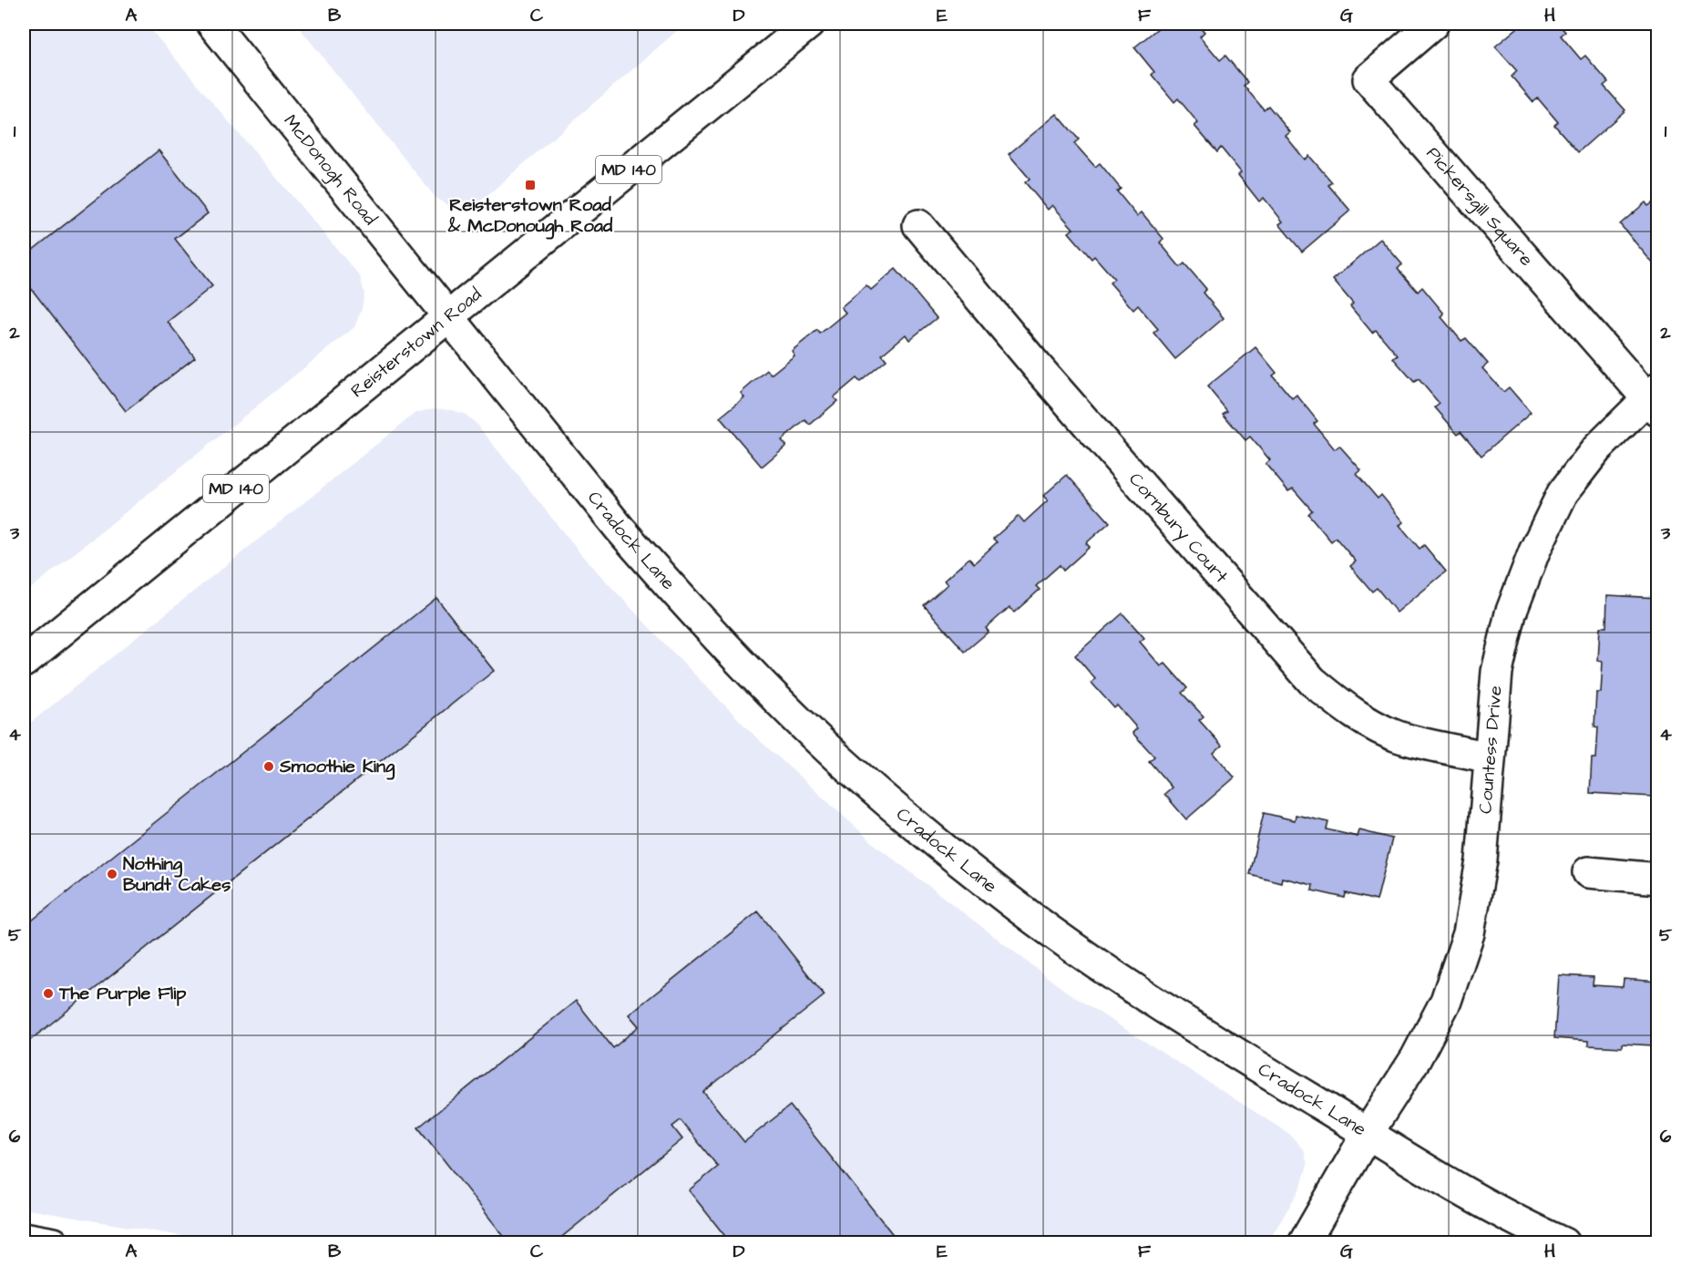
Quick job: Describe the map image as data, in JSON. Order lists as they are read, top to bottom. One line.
{"streets":{"street":["McDonogh Road","MD 140","Pickersgill Square","Reisterstown Road","Cornbury Court","Cradock Lane","Countess Drive"]},"crossings":[["McDonogh Road","Reisterstown Road"],["McDonogh Road","Cradock Lane"],["Pickersgill Square","Countess Drive"],["Reisterstown Road","Cradock Lane"],["Cornbury Court","Countess Drive"],["Cradock Lane","Countess Drive"]],"places":{"transit":["Reisterstown Road & McDonough Road"],"other":["Smoothie King","Nothing Bundt Cakes","The Purple Flip"]},"grid":{"columns":["A","B","C","D","E","F","G","H"],"rows":["1","2","3","4","5","6"]}}
